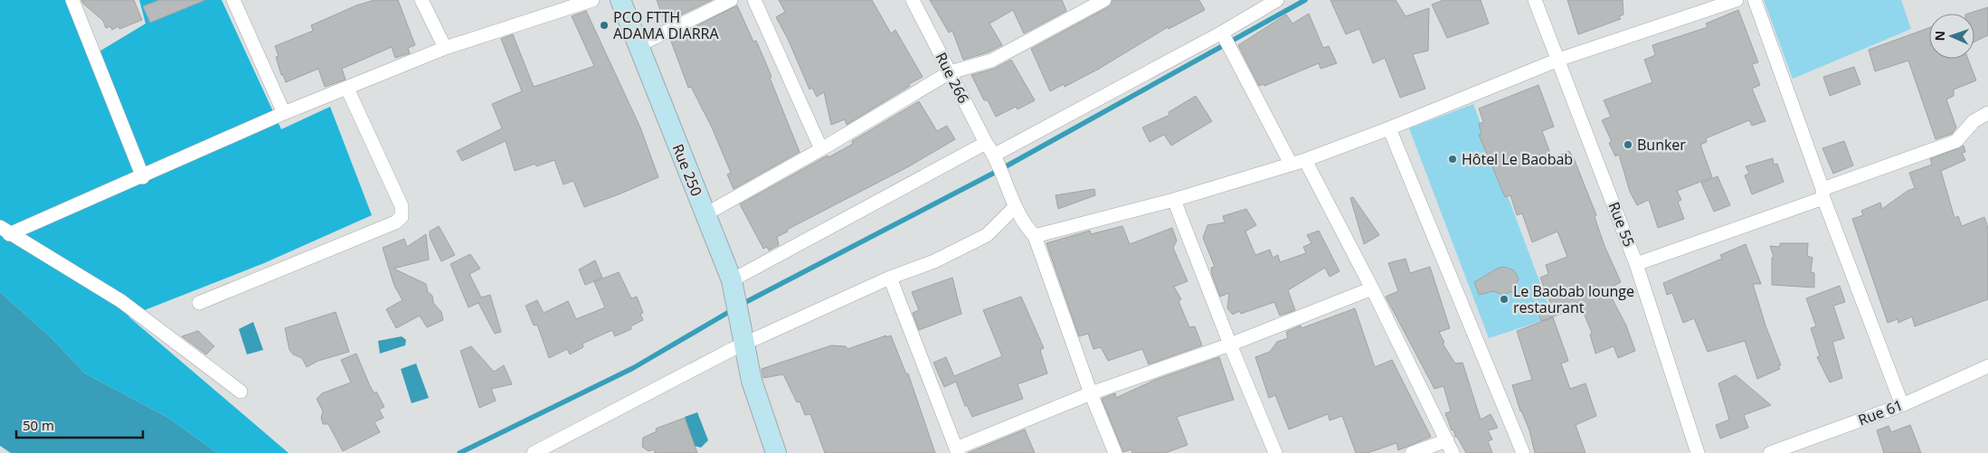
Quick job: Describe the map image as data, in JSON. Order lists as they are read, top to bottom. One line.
{"streets":{"street":["Rue 266","Rue 250","Rue 55","Rue 61"]},"places":["PCO FTTH ADAMA DIARRA","Bunker","Hôtel Le Baobab","Le Baobab lounge restaurant"],"scale_bar":"50 m","north":"left"}
